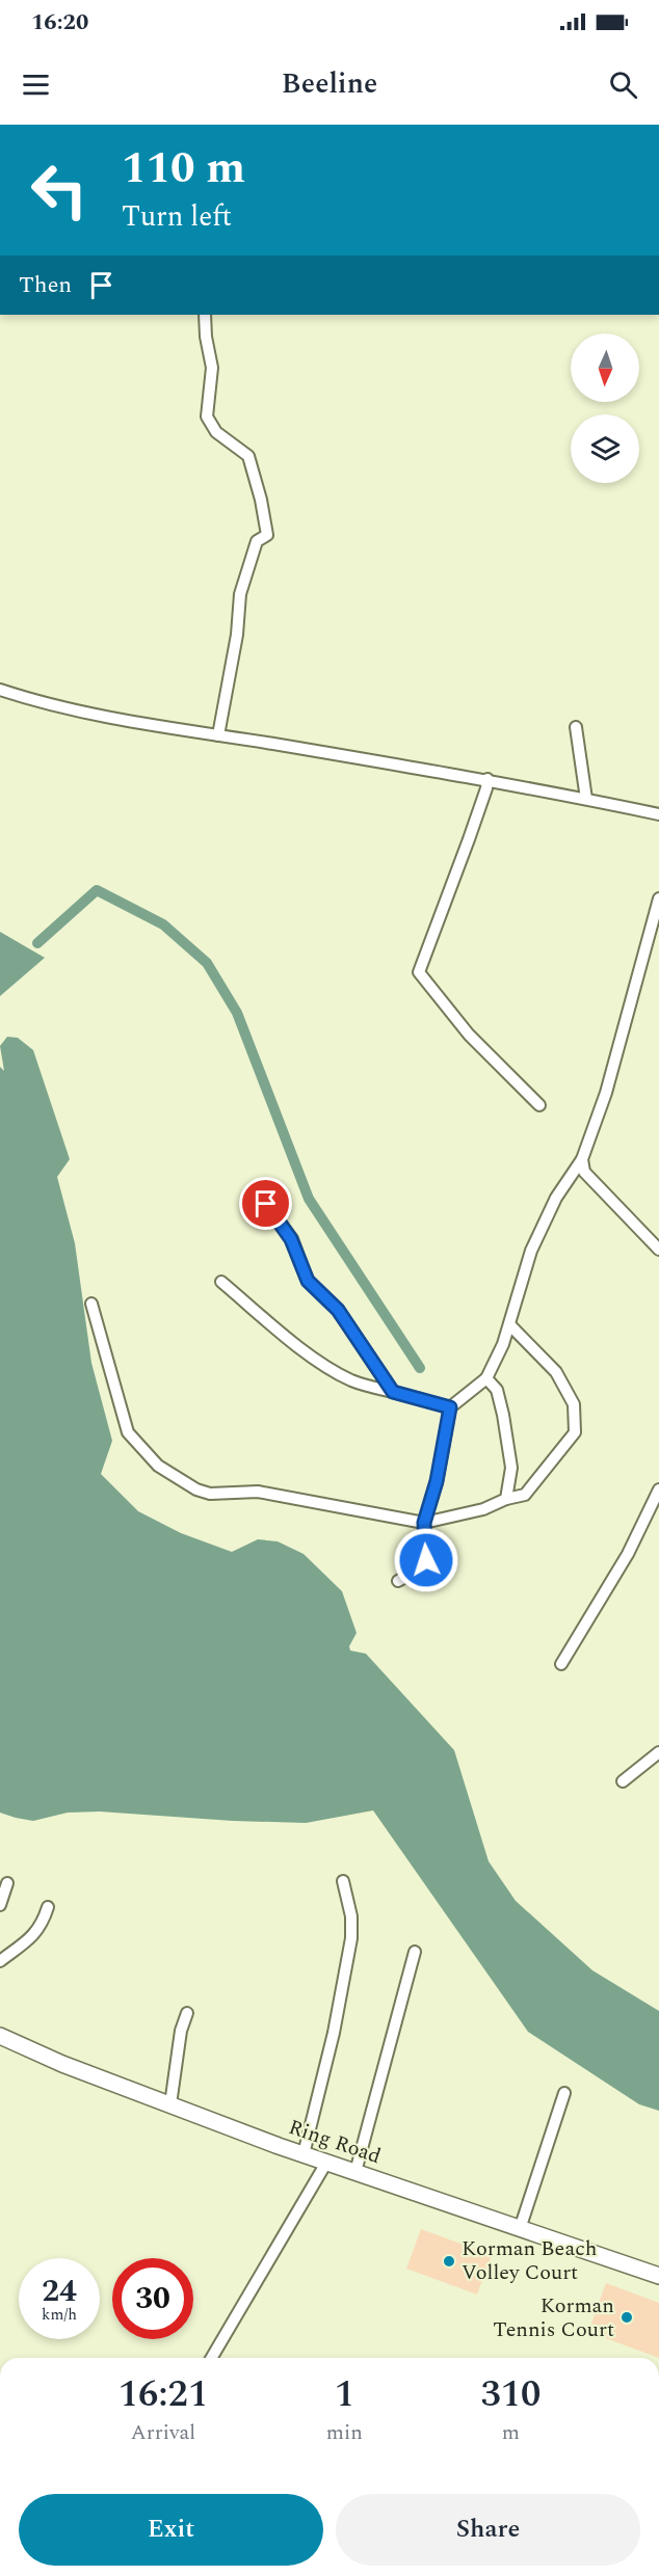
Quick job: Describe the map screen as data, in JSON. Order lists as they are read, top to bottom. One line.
{"streets":{"main road":["Ring Road"]},"places":["Korman Beach Volley Court","Korman Tennis Court"],"north":"bottom","page":{"status":"16:20","header":"Beeline","turn":["110 m","Turn left"],"then":"Then","speed":"24 km/h","limit":"30","eta":["16:21","Arrival","1","min","310","m"],"buttons":["Exit","Share"]}}
